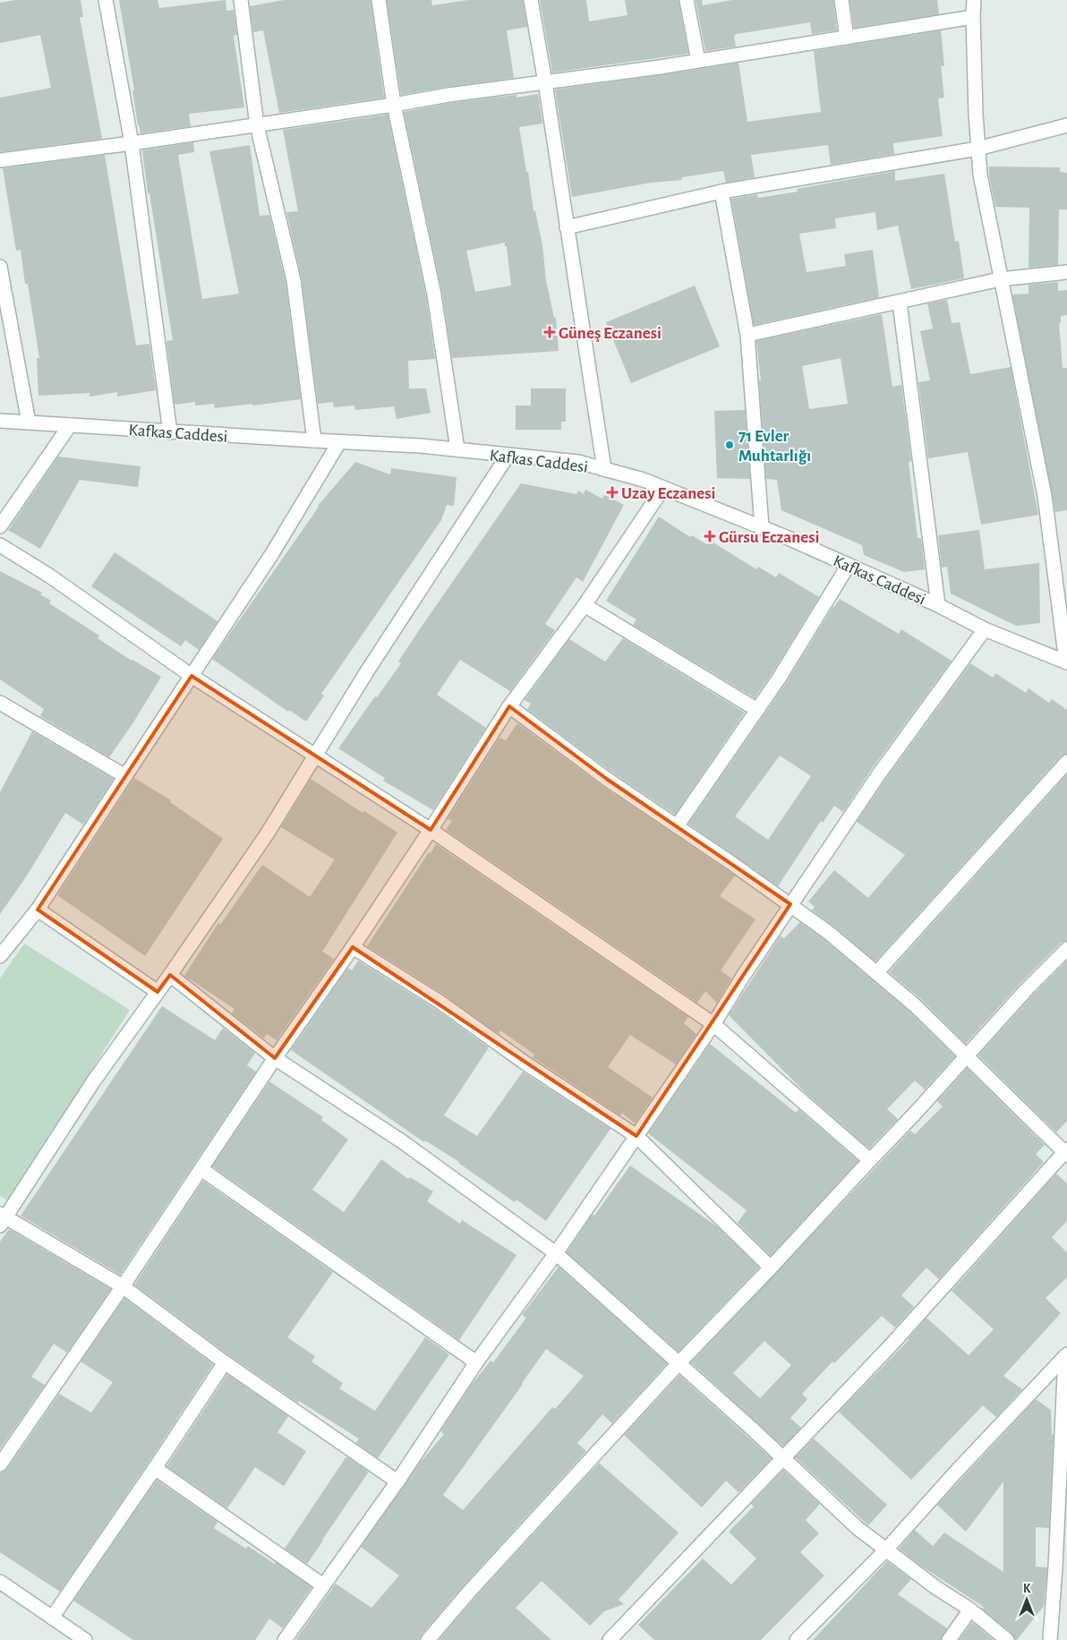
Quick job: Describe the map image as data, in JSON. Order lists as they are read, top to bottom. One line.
{"streets":{"street":["Kafkas Caddesi"]},"places":{"health":["Güneş Eczanesi","Uzay Eczanesi","Gürsu Eczanesi"],"other":["71 Evler Muhtarlığı"]},"north":"top"}
